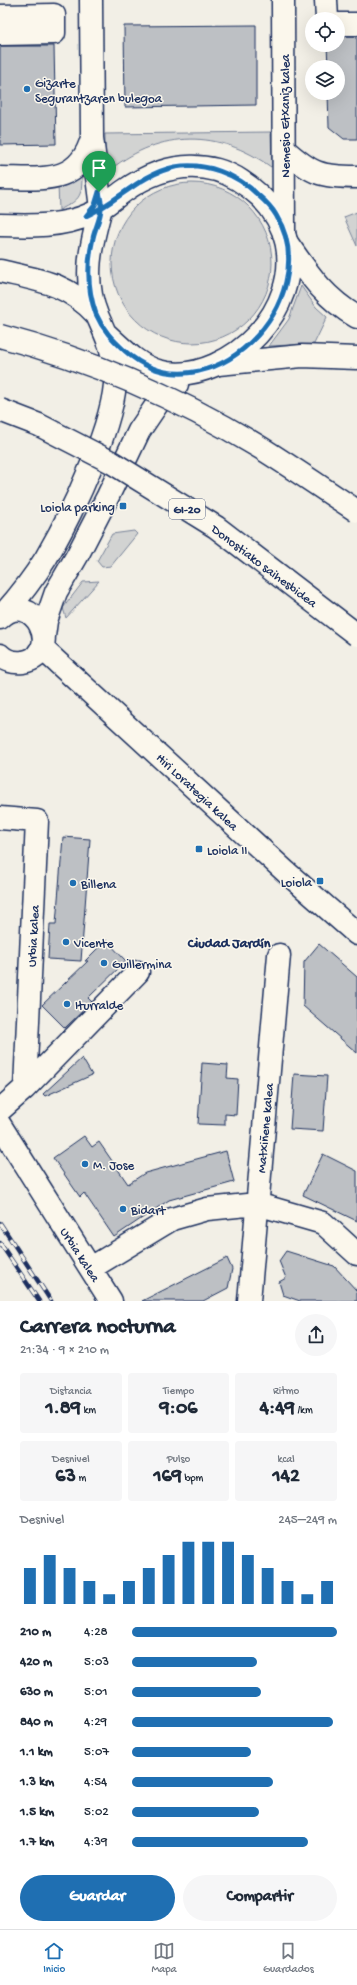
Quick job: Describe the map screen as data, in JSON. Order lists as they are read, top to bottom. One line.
{"streets":{"main road":["Nemesio Etxaniz kalea","GI-20","Donostiako saihesbidea","Hiri Lorategia kalea","Urbia kalea","Matxiñene kalea"]},"districts":["Ciudad Jardín"],"places":{"other":["Gizarte Segurantzaren bulegoa","Billena","Vicente","Guillermina","Iturralde","M. Jose","Bidart"],"transit":["Loiola parking","Loiola II","Loiola"]},"page":{"heading":["Carrera nocturna","21:34 · 9 × 210 m"],"stats":[["Distancia","1.89 km"],["Tiempo","9:06"],["Ritmo","4:49 /km"],["Desnivel","63 m"],["Pulso","169 bpm"],["kcal","142"]],"chart":["Desnivel","245–249 m"],"list":[{"name":"210 m","note":"4:28"},{"name":"420 m","note":"5:03"},{"name":"630 m","note":"5:01"},{"name":"840 m","note":"4:29"},{"name":"1.1 km","note":"5:07"},{"name":"1.3 km","note":"4:54"},{"name":"1.5 km","note":"5:02"},{"name":"1.7 km","note":"4:39"}],"buttons":["Guardar","Compartir"],"tabs":["Inicio","Mapa","Guardados"]}}
